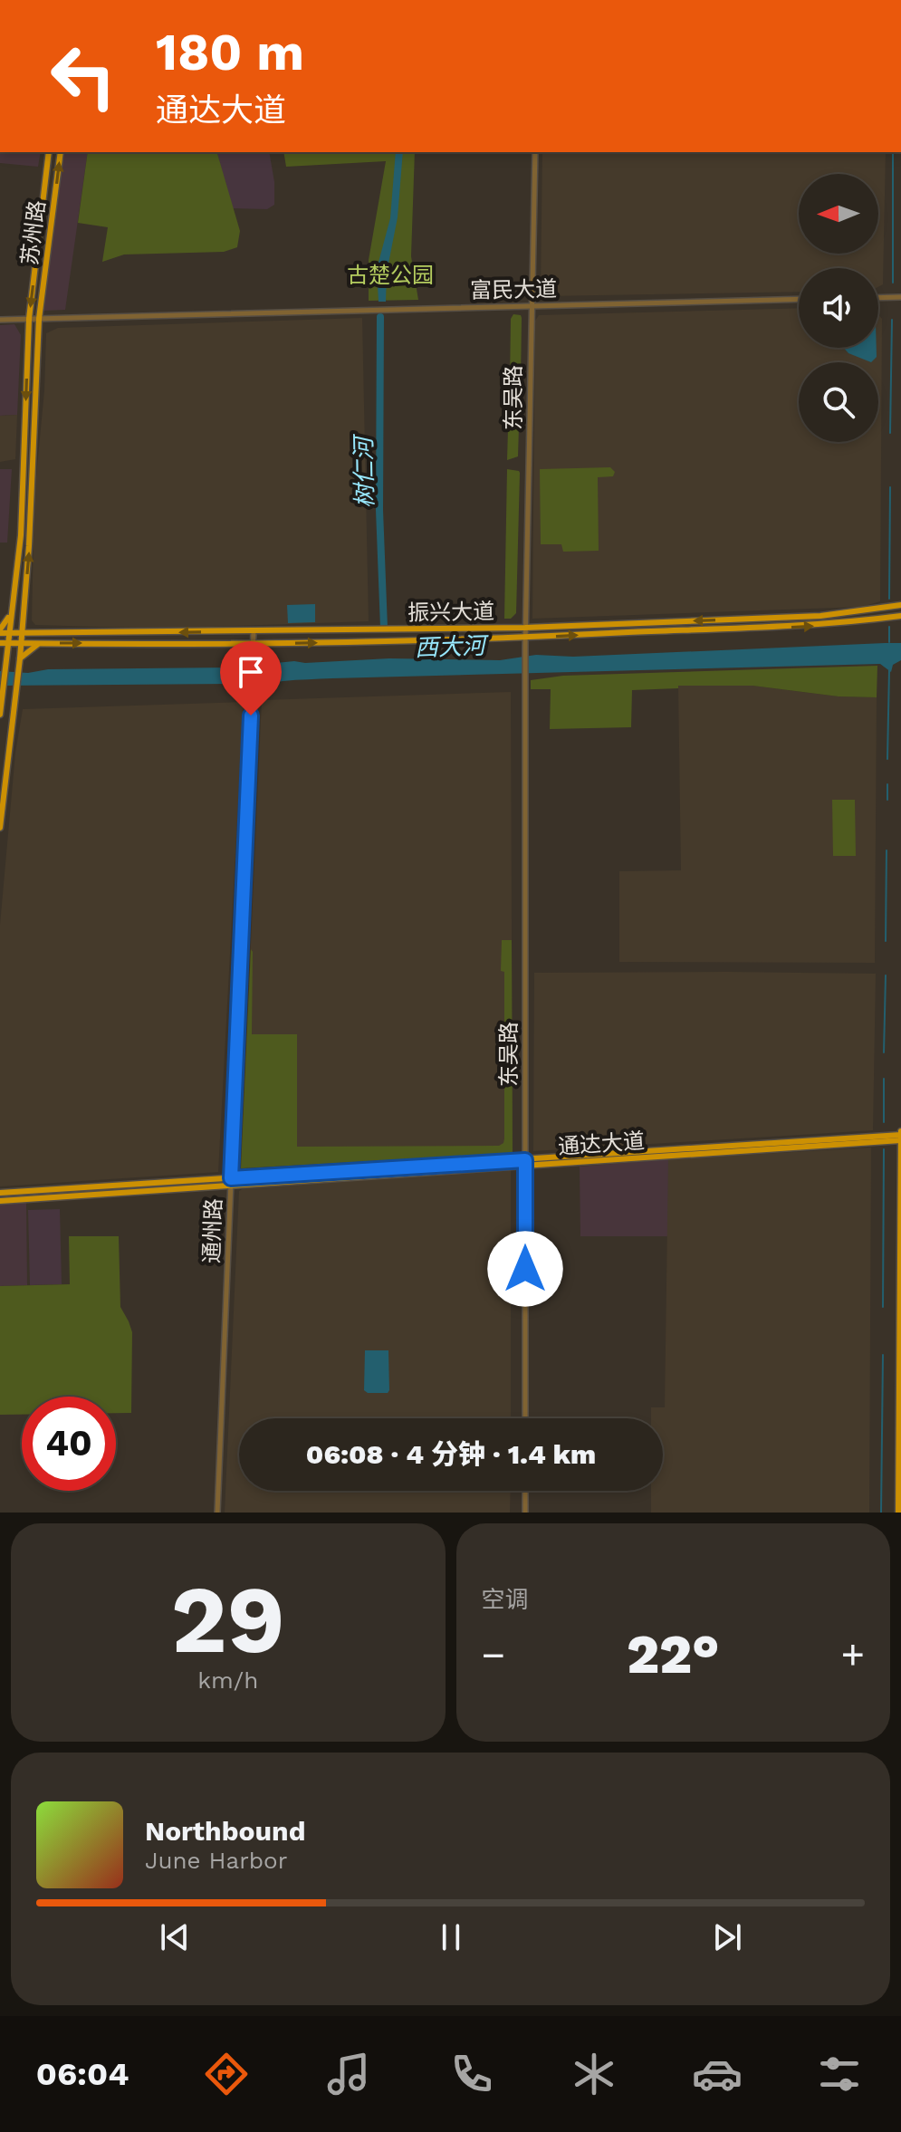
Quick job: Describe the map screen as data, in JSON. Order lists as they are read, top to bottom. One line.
{"streets":{"main road":["苏州路","振兴大道","通达大道"],"street":["富民大道","东吴路","通州路"]},"crossings":[["苏州路","富民大道"],["苏州路","振兴大道"],["富民大道","东吴路"],["东吴路","振兴大道"],["东吴路","通达大道"],["振兴大道","通州路"],["通达大道","通州路"]],"water":["树仁河","西大河"],"parks":["古楚公园"],"north":"left","page":{"turn":["180 m","通达大道"],"limit":"40","trip":"06:08 · 4 分钟 · 1.4 km","tile":[["29","km/h"],"空调"],"heat":["−","22°","+"],"song":["Northbound","June Harbor"],"tabs":"06:04"}}
